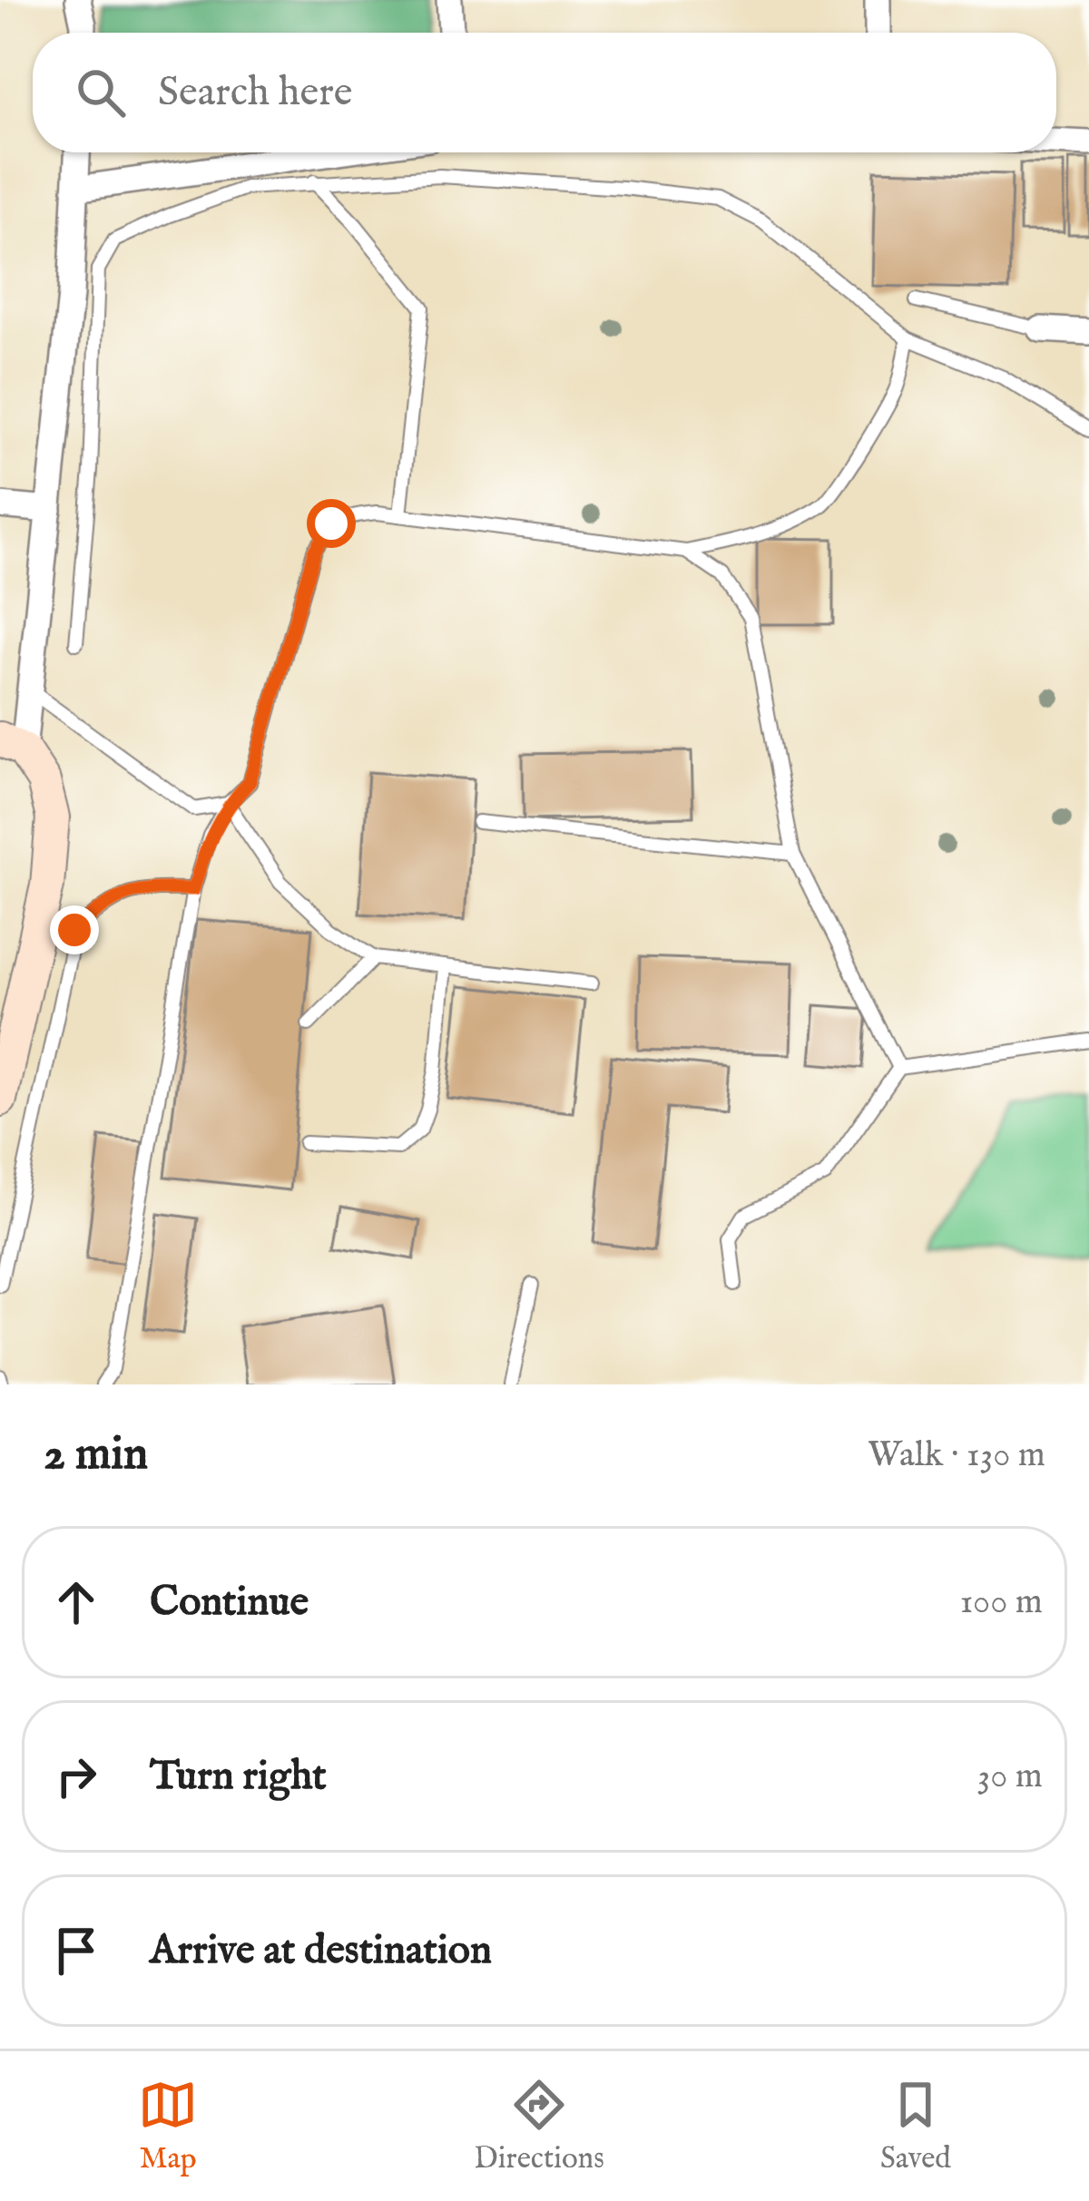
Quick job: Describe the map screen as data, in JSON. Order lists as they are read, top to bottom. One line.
{"page":{"search":"Search here","heading":["2 min","Walk · 130 m"],"list":[["Continue","100 m"],["Turn right","30 m"],"Arrive at destination"],"nav":["Map","Directions","Saved"]}}
